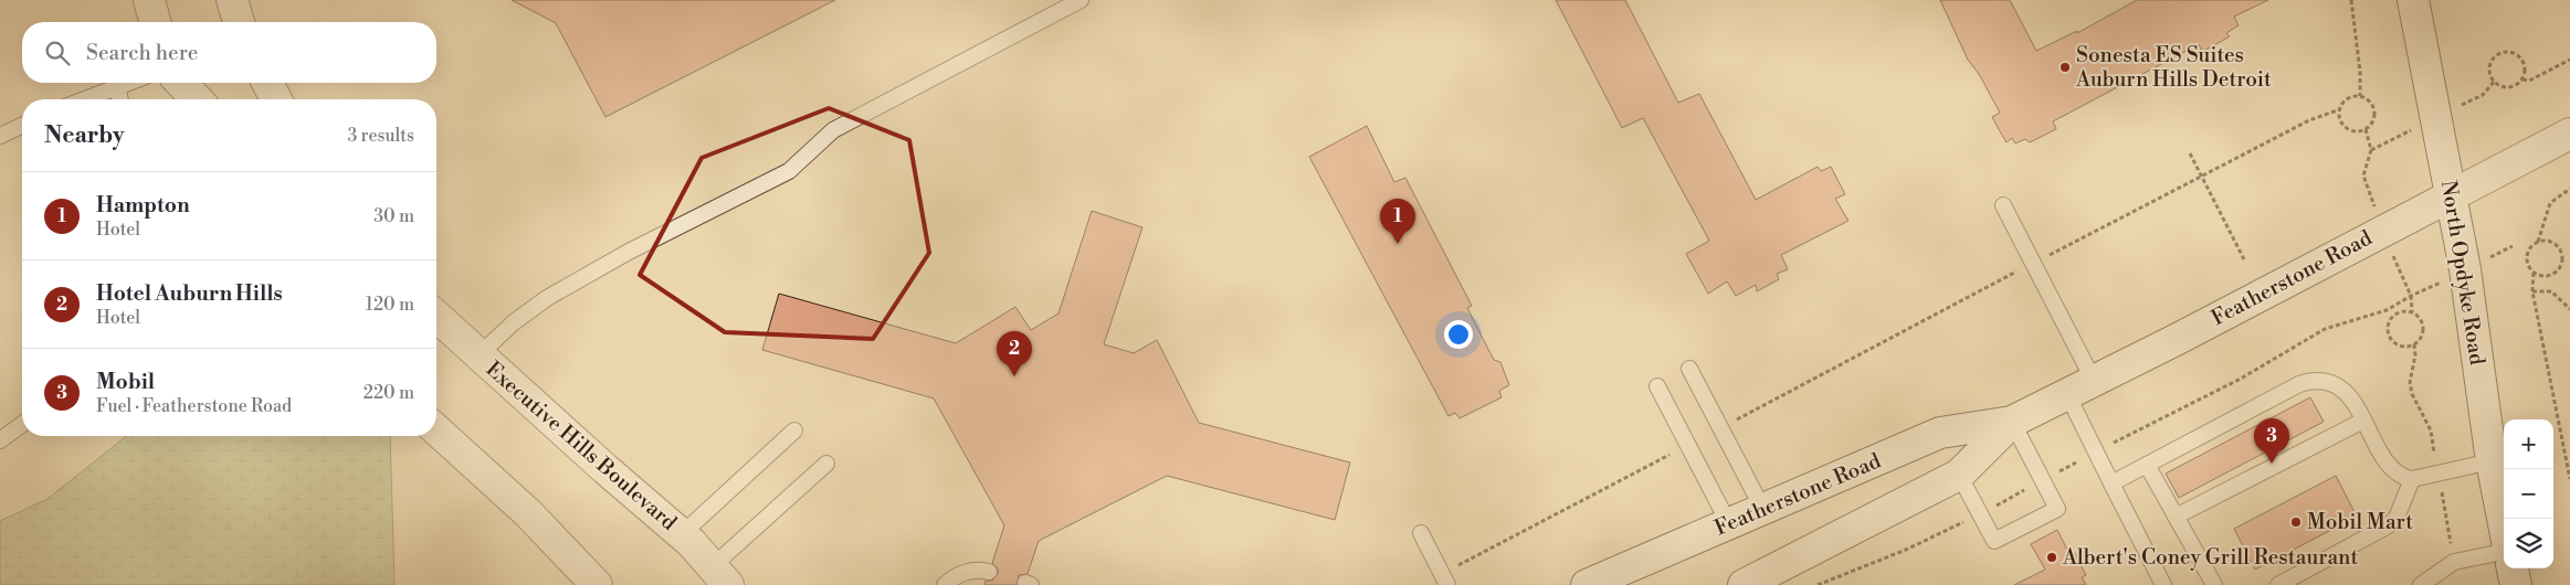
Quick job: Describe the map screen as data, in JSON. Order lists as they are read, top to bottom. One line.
{"streets":{"main road":["North Opdyke Road","Featherstone Road","Executive Hills Boulevard"]},"crossings":[["North Opdyke Road","Featherstone Road"]],"places":["Sonesta ES Suites Auburn Hills Detroit","Mobil Mart","Albert's Coney Grill Restaurant"],"page":{"search":"Search here","heading":["Nearby","3 results"],"list":[{"mark":"1","name":"Hampton","note":"Hotel","value":"30 m"},{"mark":"2","name":"Hotel Auburn Hills","note":"Hotel","value":"120 m"},{"mark":"3","name":"Mobil","note":"Fuel · Featherstone Road","value":"220 m"}],"pins":["1","2","3"],"map_buttons":["+","−"]}}
